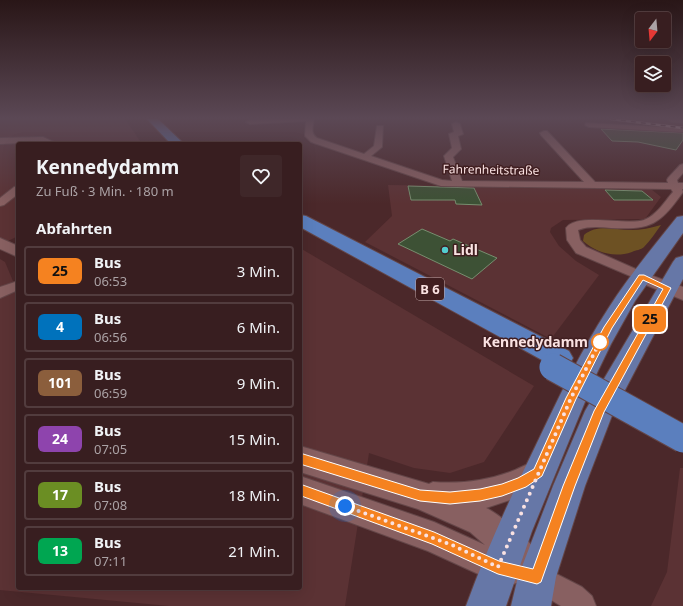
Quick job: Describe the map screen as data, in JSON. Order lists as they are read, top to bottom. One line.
{"streets":{"highway":["B 6"],"street":["Fahrenheitstraße"]},"places":["Lidl","Kennedydamm"],"lines":["bus line 25"],"north":"bottom","page":{"on_map":"25","heading":[["Kennedydamm","Zu Fuß · 3 Min. · 180 m"],"Abfahrten"],"list":[{"mark":"25","name":"Bus","note":"06:53","value":"3 Min."},{"mark":"4","name":"Bus","note":"06:56","value":"6 Min."},{"mark":"101","name":"Bus","note":"06:59","value":"9 Min."},{"mark":"24","name":"Bus","note":"07:05","value":"15 Min."},{"mark":"17","name":"Bus","note":"07:08","value":"18 Min."},{"mark":"13","name":"Bus","note":"07:11","value":"21 Min."}]}}
